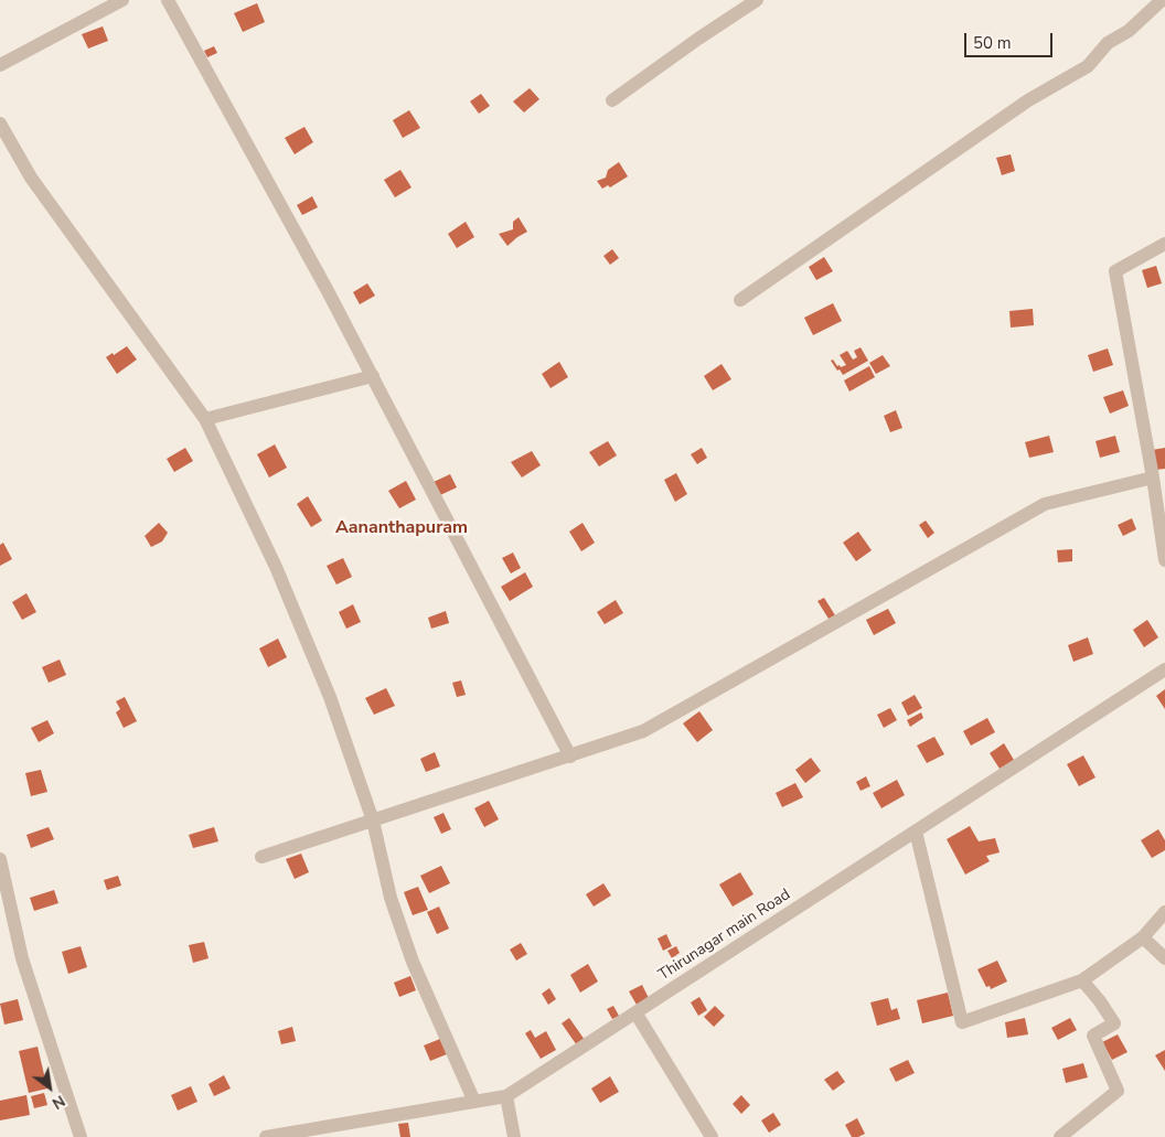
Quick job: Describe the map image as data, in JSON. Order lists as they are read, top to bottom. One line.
{"streets":{"street":["Thirunagar main Road"]},"districts":["Aananthapuram"],"scale_bar":"50 m","north":"bottom right"}
